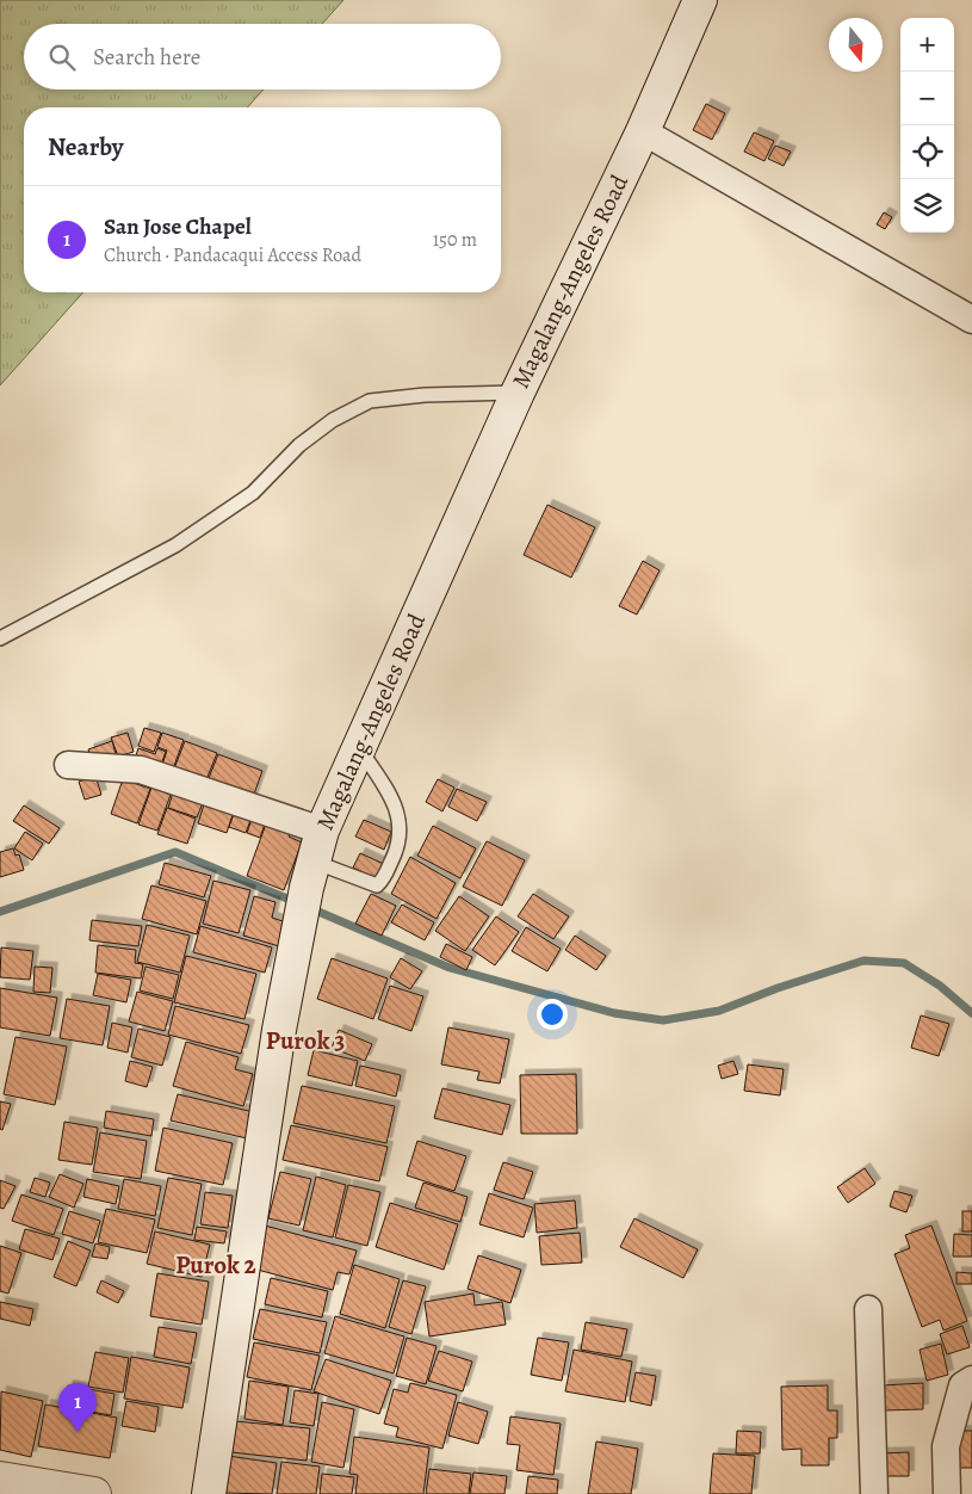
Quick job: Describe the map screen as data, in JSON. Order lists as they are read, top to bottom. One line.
{"streets":{"main road":["Magalang-Angeles Road"]},"districts":["Purok 3","Purok 2"],"north":"bottom","page":{"map_buttons":["+","−"],"search":"Search here","heading":"Nearby","list":[{"mark":"1","name":"San Jose Chapel","note":"Church · Pandacaqui Access Road","value":"150 m"}],"pins":"1"}}
